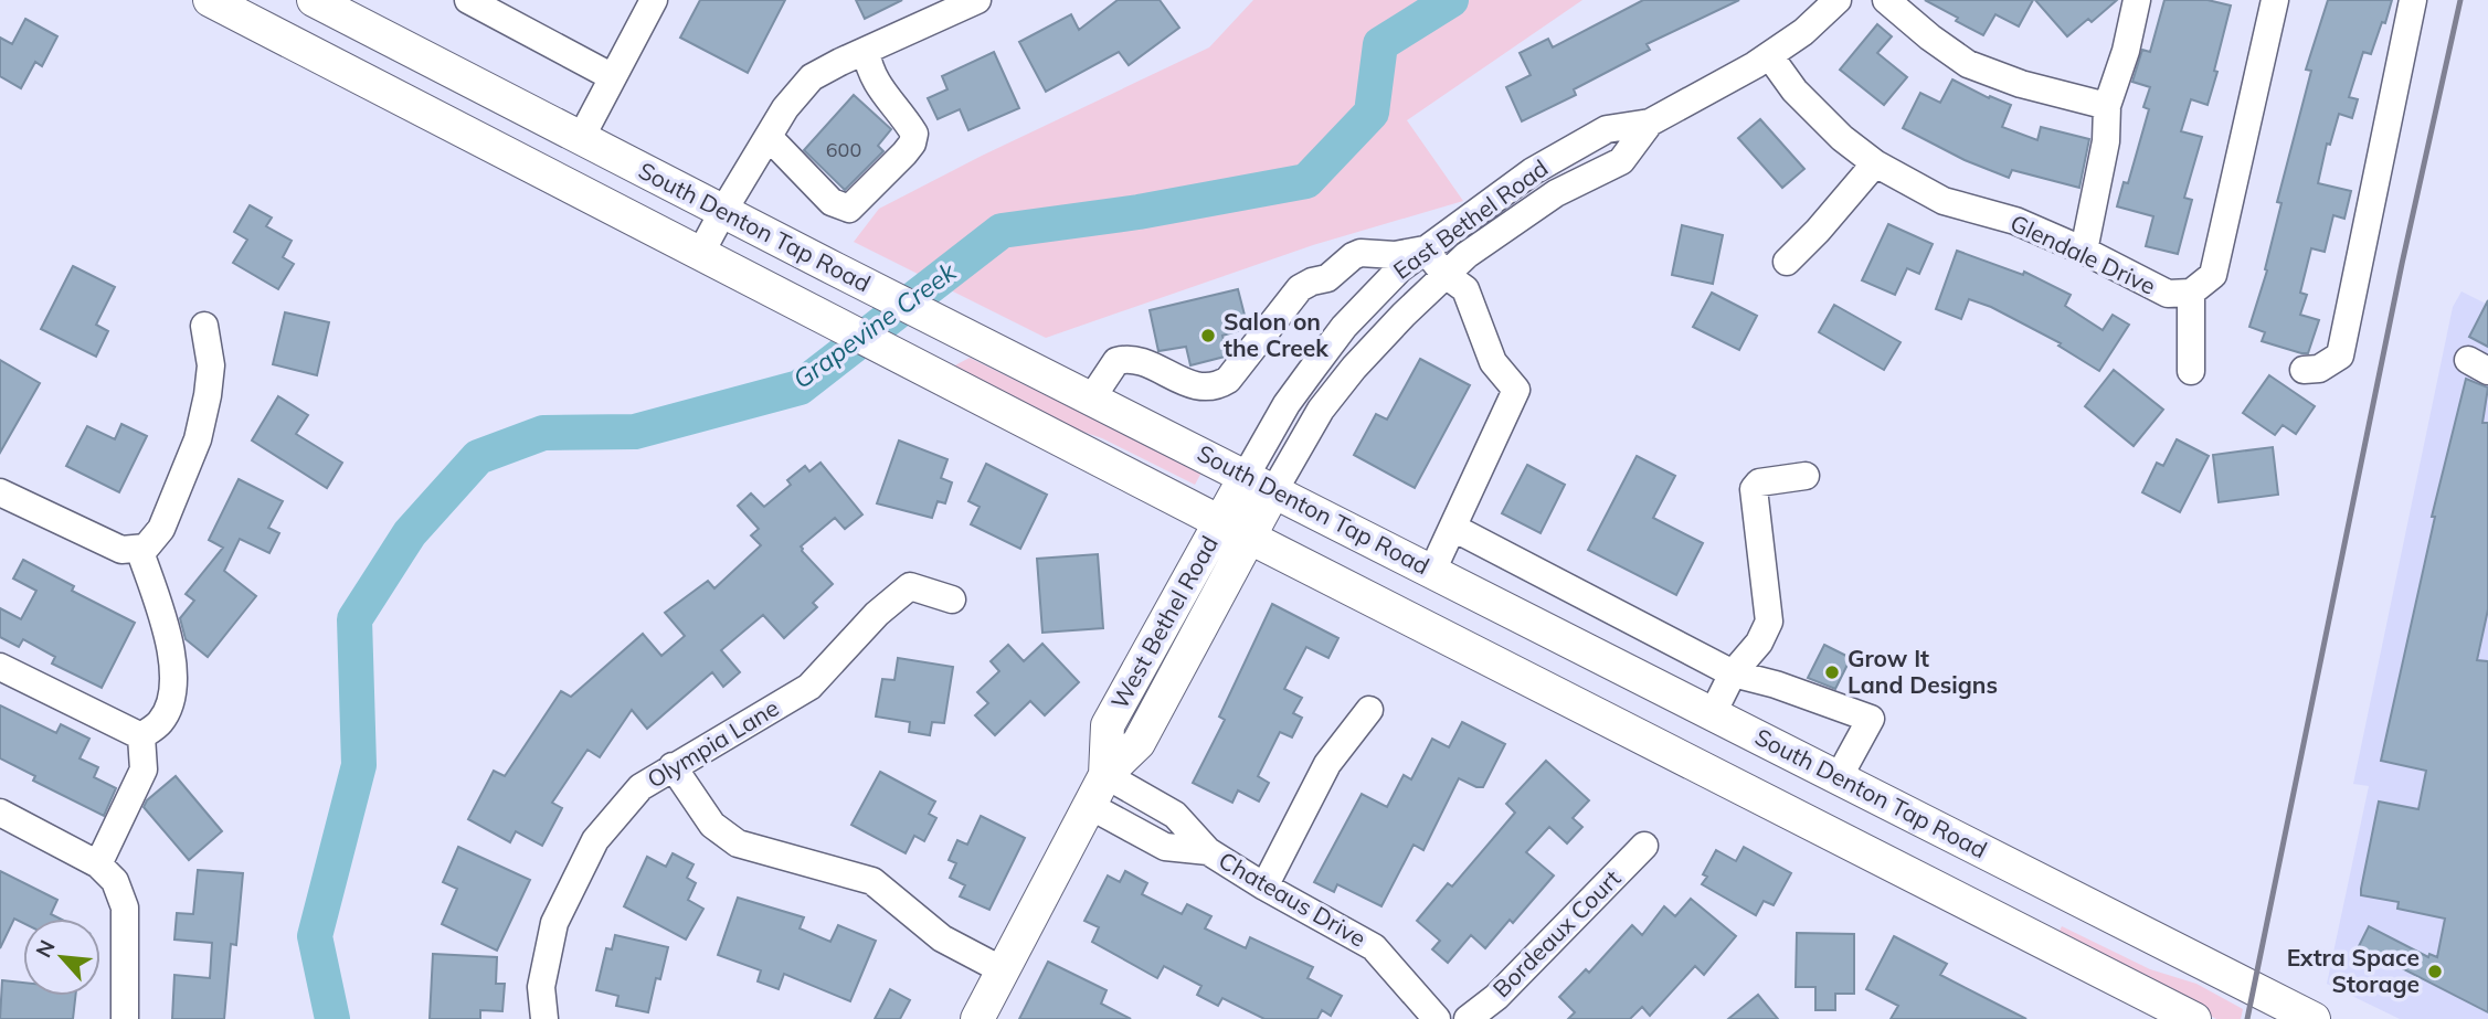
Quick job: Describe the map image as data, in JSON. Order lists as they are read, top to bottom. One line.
{"streets":{"main road":["South Denton Tap Road","West Bethel Road"],"street":["East Bethel Road","Glendale Drive","Olympia Lane","Chateaus Drive","Bordeaux Court"]},"crossings":[["East Bethel Road","South Denton Tap Road"],["East Bethel Road","Glendale Drive"],["East Bethel Road","West Bethel Road"],["South Denton Tap Road","West Bethel Road"],["West Bethel Road","Chateaus Drive"]],"water":["Grapevine Creek"],"places":["Salon on the Creek","Grow It Land Designs","Extra Space Storage"],"house_numbers":["600"],"north":"top left"}
